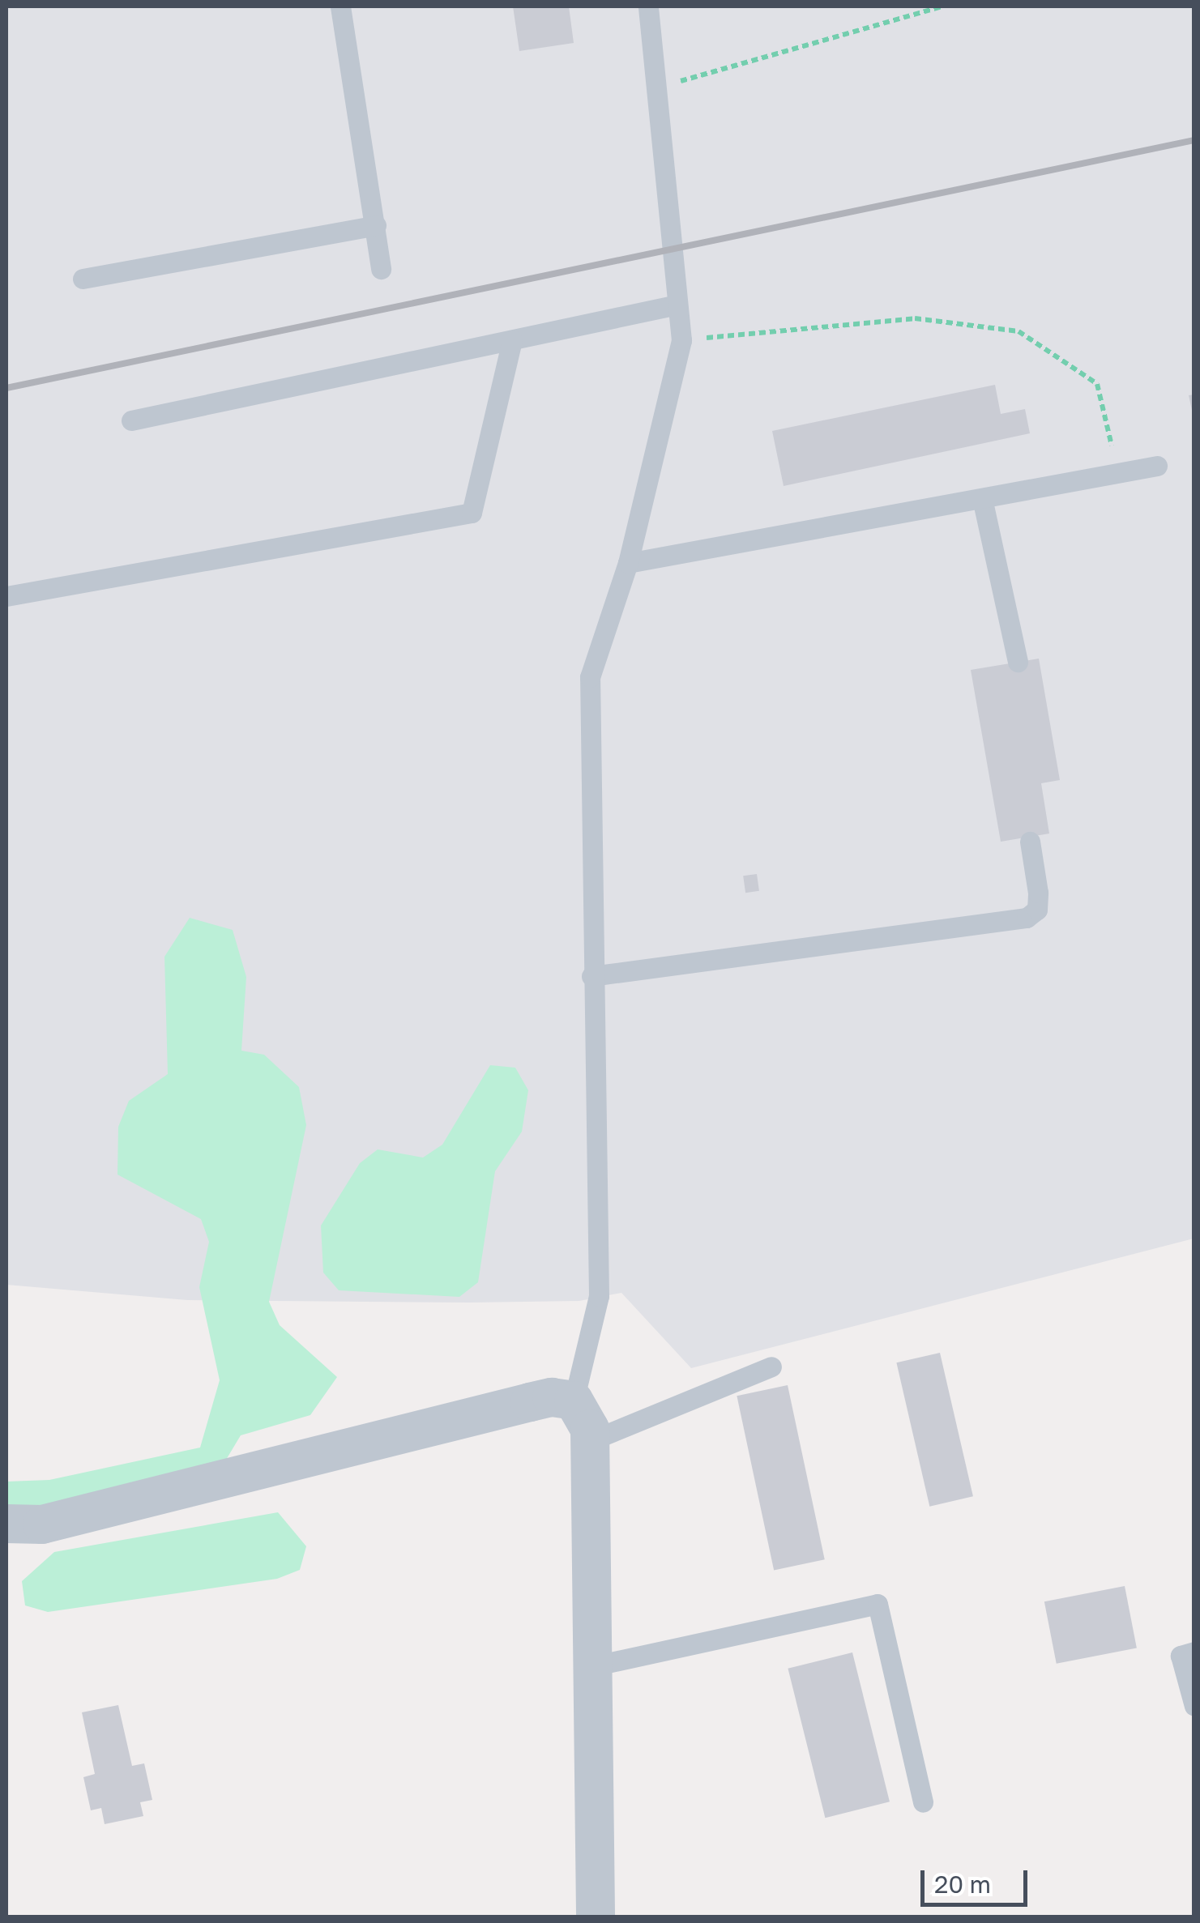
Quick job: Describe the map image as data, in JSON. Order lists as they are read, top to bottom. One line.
{"scale_bar":"20 m"}
